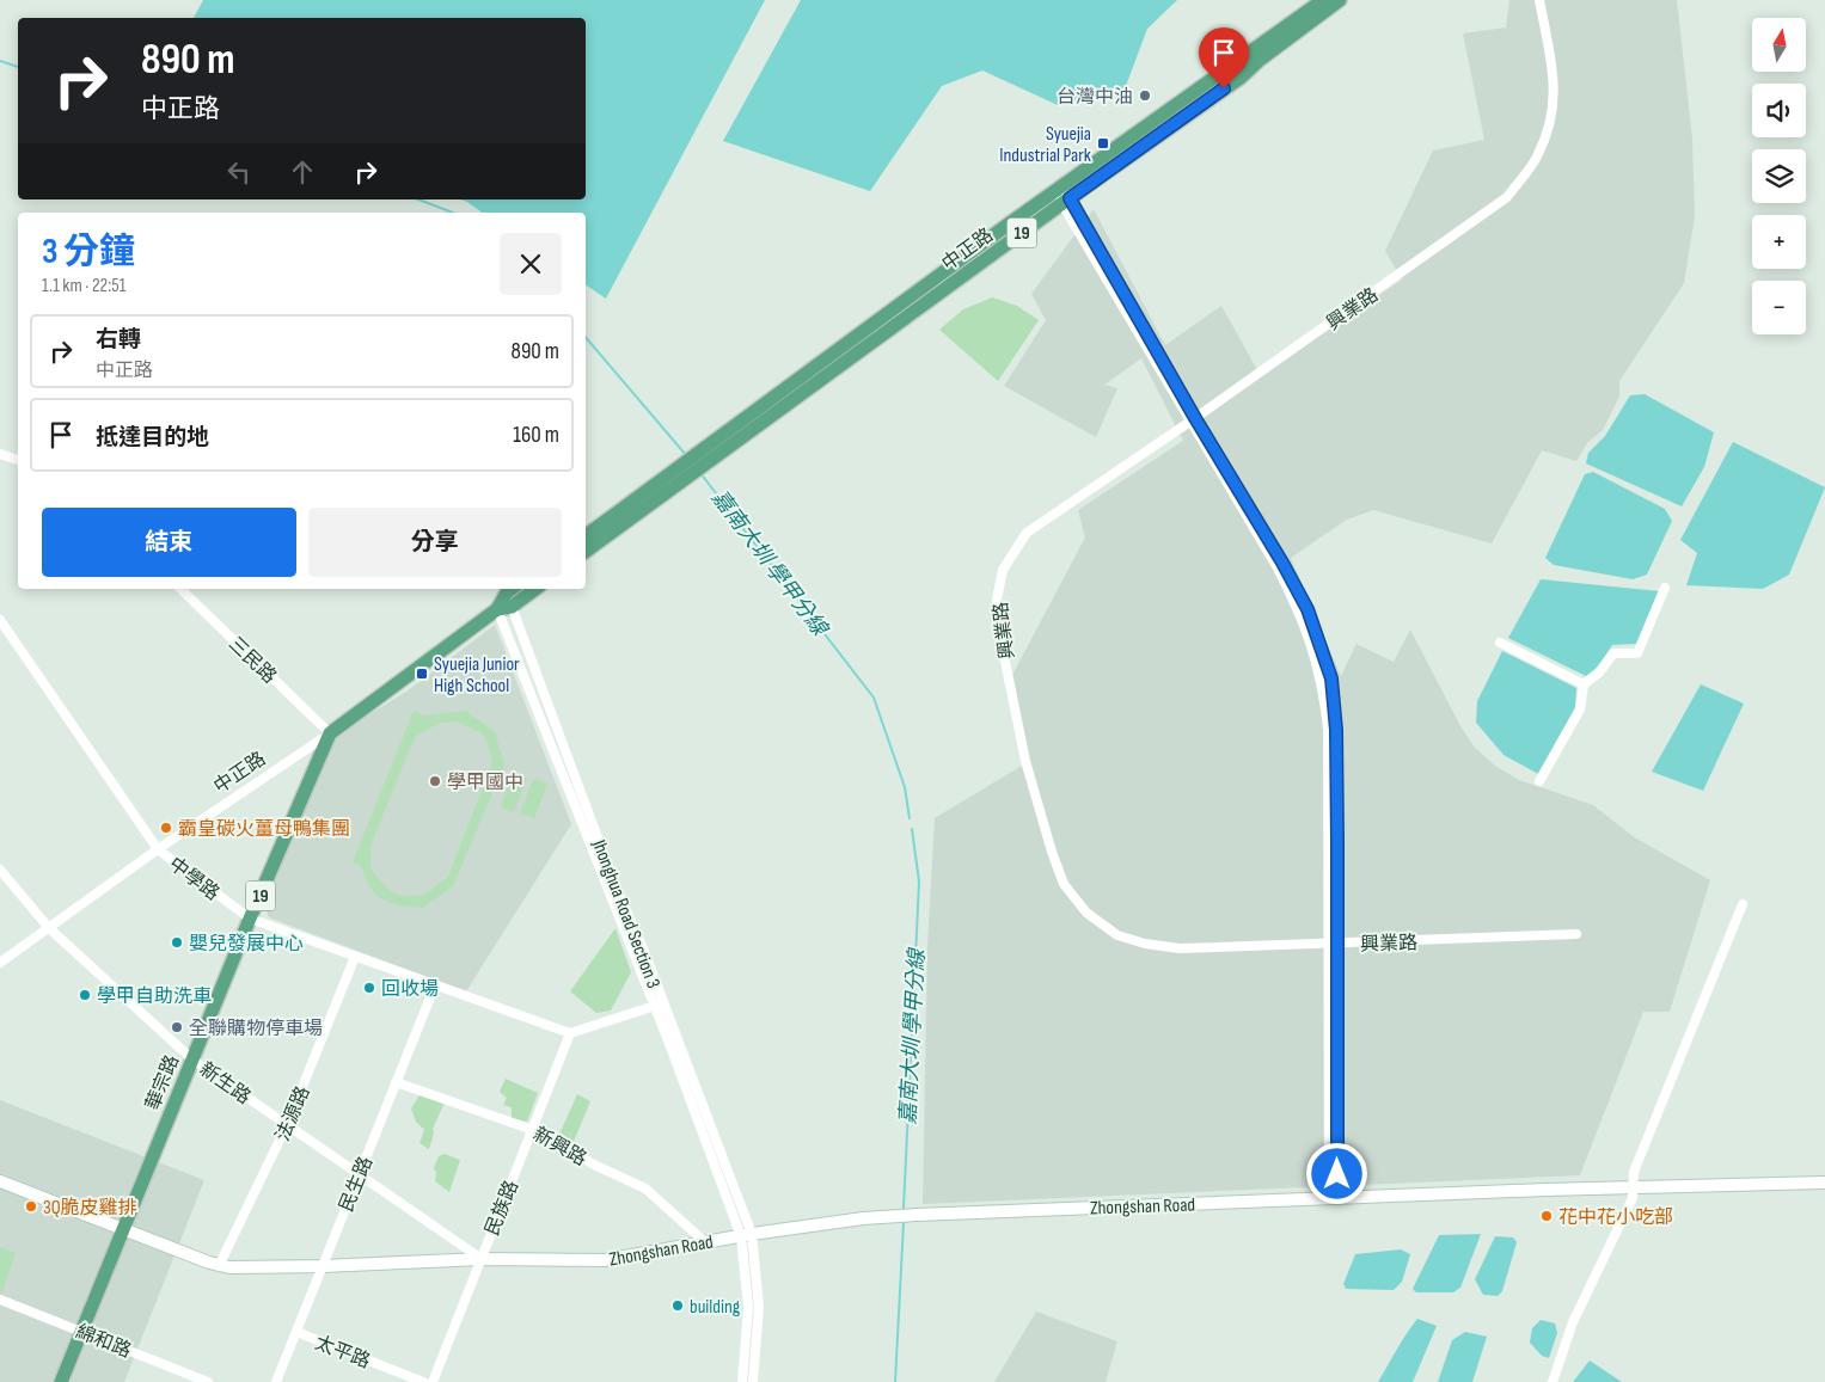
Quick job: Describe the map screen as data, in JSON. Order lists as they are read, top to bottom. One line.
{"streets":{"main road":["19","中正路","華宗路","Zhongshan Road"],"street":["興業路","三民路","中學路","Jhonghua Road Section 3","新生路","法源路","新興路","民生路","民族路","綿和路","太平路"]},"crossings":[["中正路","三民路"],["中正路","中學路"],["中正路","Jhonghua Road Section 3"],["中正路","華宗路"],["中正路","新生路"],["三民路","華宗路"],["中學路","華宗路"],["中學路","法源路"],["中學路","民生路"],["中學路","民族路"],["Jhonghua Road Section 3","Zhongshan Road"],["華宗路","新生路"],["華宗路","Zhongshan Road"],["華宗路","綿和路"],["新生路","法源路"],["新生路","民生路"],["新生路","Zhongshan Road"],["新生路","民族路"],["法源路","Zhongshan Road"],["新興路","民生路"],["新興路","Zhongshan Road"],["新興路","民族路"],["民生路","Zhongshan Road"],["民生路","太平路"],["Zhongshan Road","民族路"]],"water":["嘉南大圳 學甲分線"],"places":{"other":["台灣中油","學甲國中","霸皇碳火薑母鴨集團","嬰兒發展中心","回收場","學甲自助洗車","全聯購物停車場","3Q脆皮雞排","花中花小吃部","building"],"transit":["Syuejia Industrial Park","Syuejia Junior High School"]},"north":"top","page":{"map_buttons":["+","−"],"turn":["890 m","中正路"],"heading":["3 分鐘","1.1 km · 22:51"],"list":[{"name":"右轉","note":"中正路","value":"890 m"},{"name":"抵達目的地","value":"160 m"}],"buttons":["結束","分享"]}}
